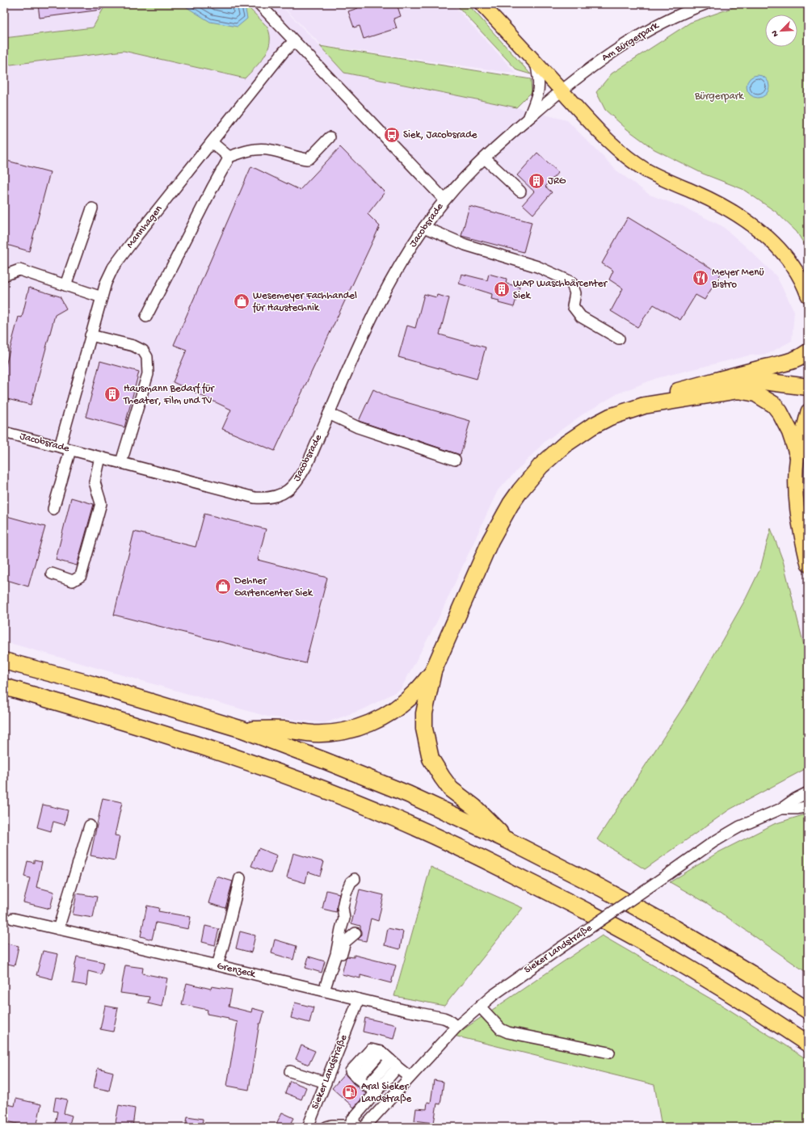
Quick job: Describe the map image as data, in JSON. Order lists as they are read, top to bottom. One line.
{"streets":{"street":["Am Bürgerpark","Jacobsrade","Mannhagen","Sieker Landstraße","Grenzeck"]},"crossings":[["Am Bürgerpark","Jacobsrade"],["Jacobsrade","Mannhagen"],["Sieker Landstraße","Grenzeck"]],"parks":["Bürgerpark"],"places":{"bus stop":["Siek, Jacobsrade"],"building":["JRG","WAP Waschbärcenter Siek","Hausmann Bedarf für Theater, Film und TV"],"restaurant":["Meyer Menü Bistro"],"shop":["Wesemeyer Fachhandel für Haustechnik","Dehner Gartencenter Siek"],"fuel station":["Aral Sieker Landstraße"]},"north":"bottom left"}
